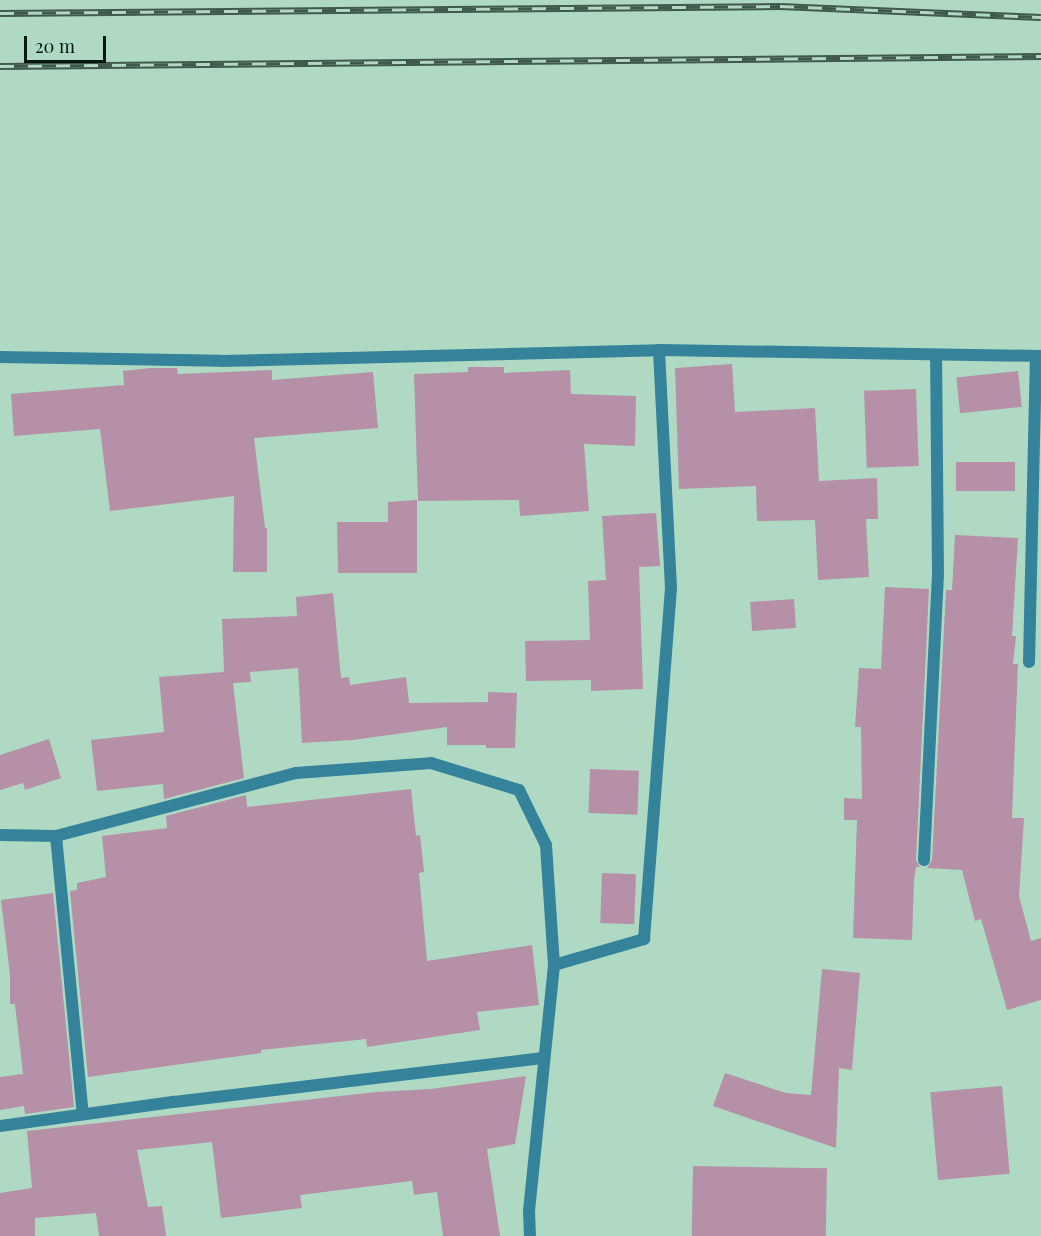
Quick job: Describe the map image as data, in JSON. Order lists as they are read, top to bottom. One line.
{"scale_bar":"20 m"}
